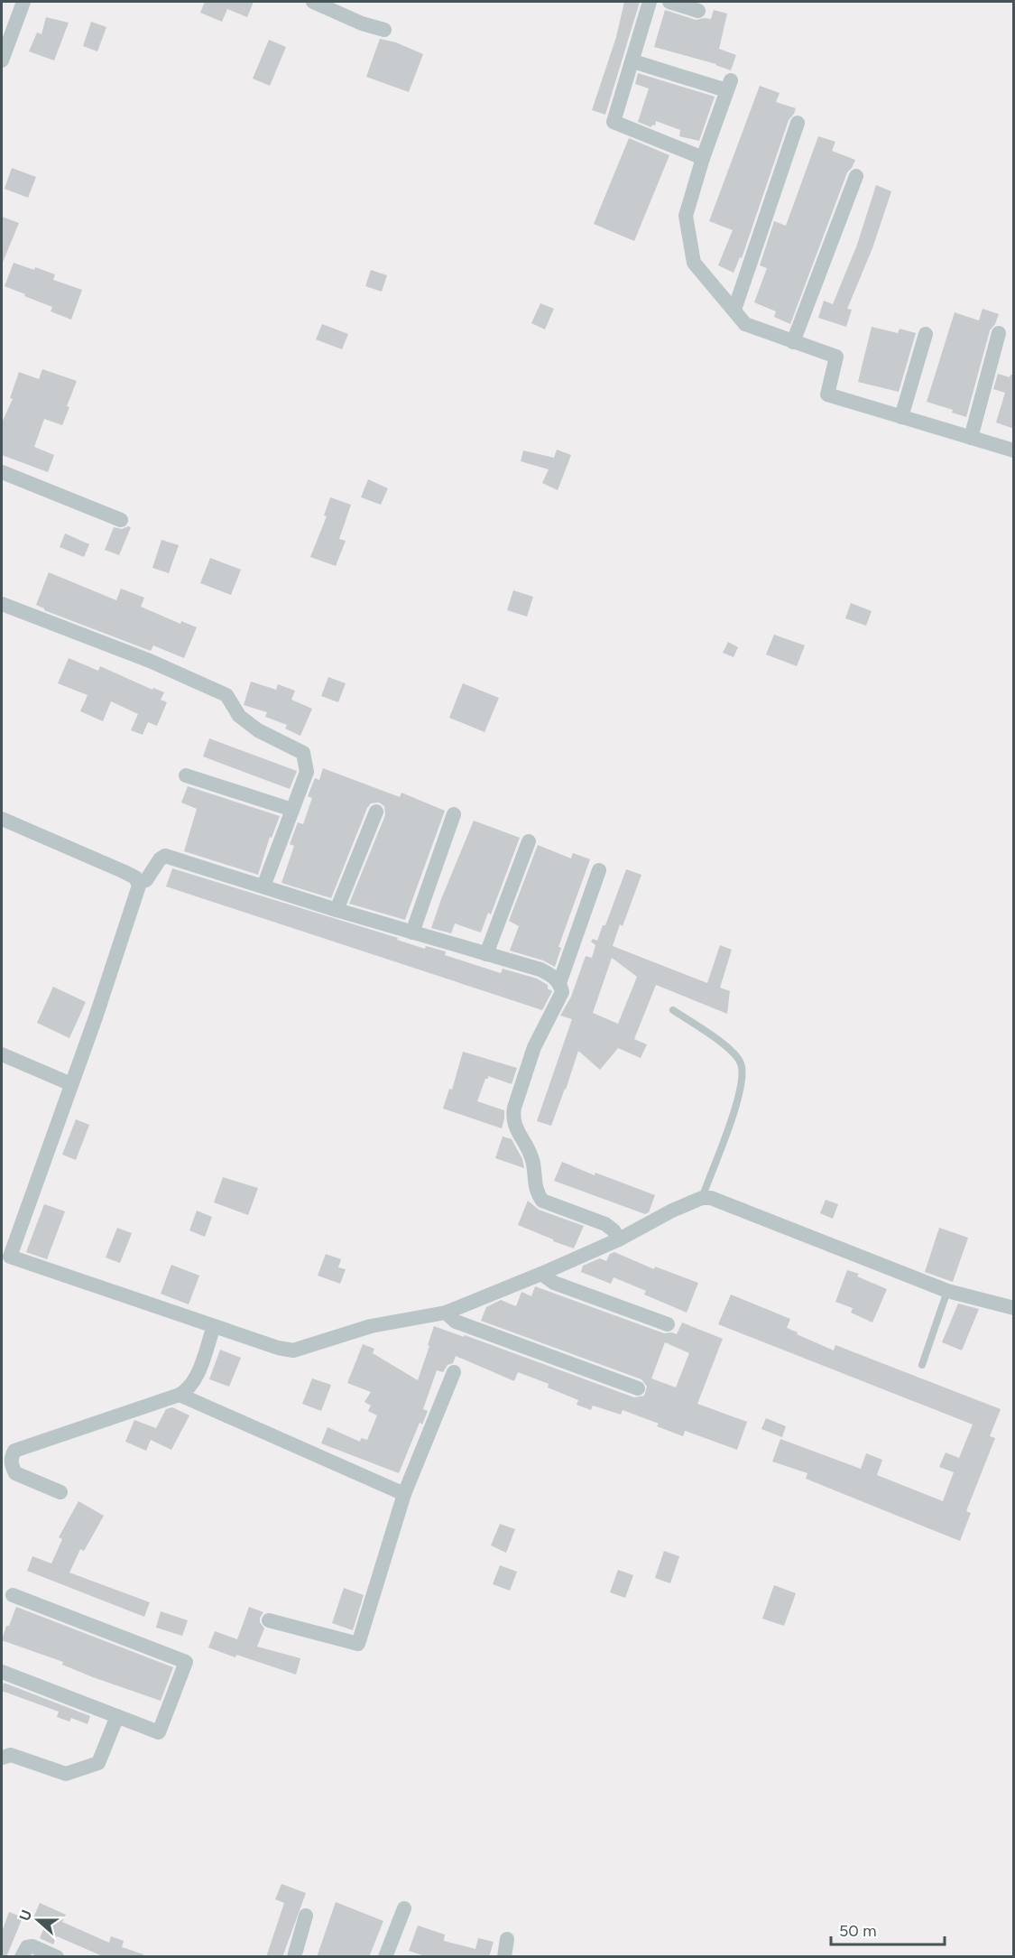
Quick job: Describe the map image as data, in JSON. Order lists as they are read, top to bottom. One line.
{"scale_bar":"50 m","north":"left"}
